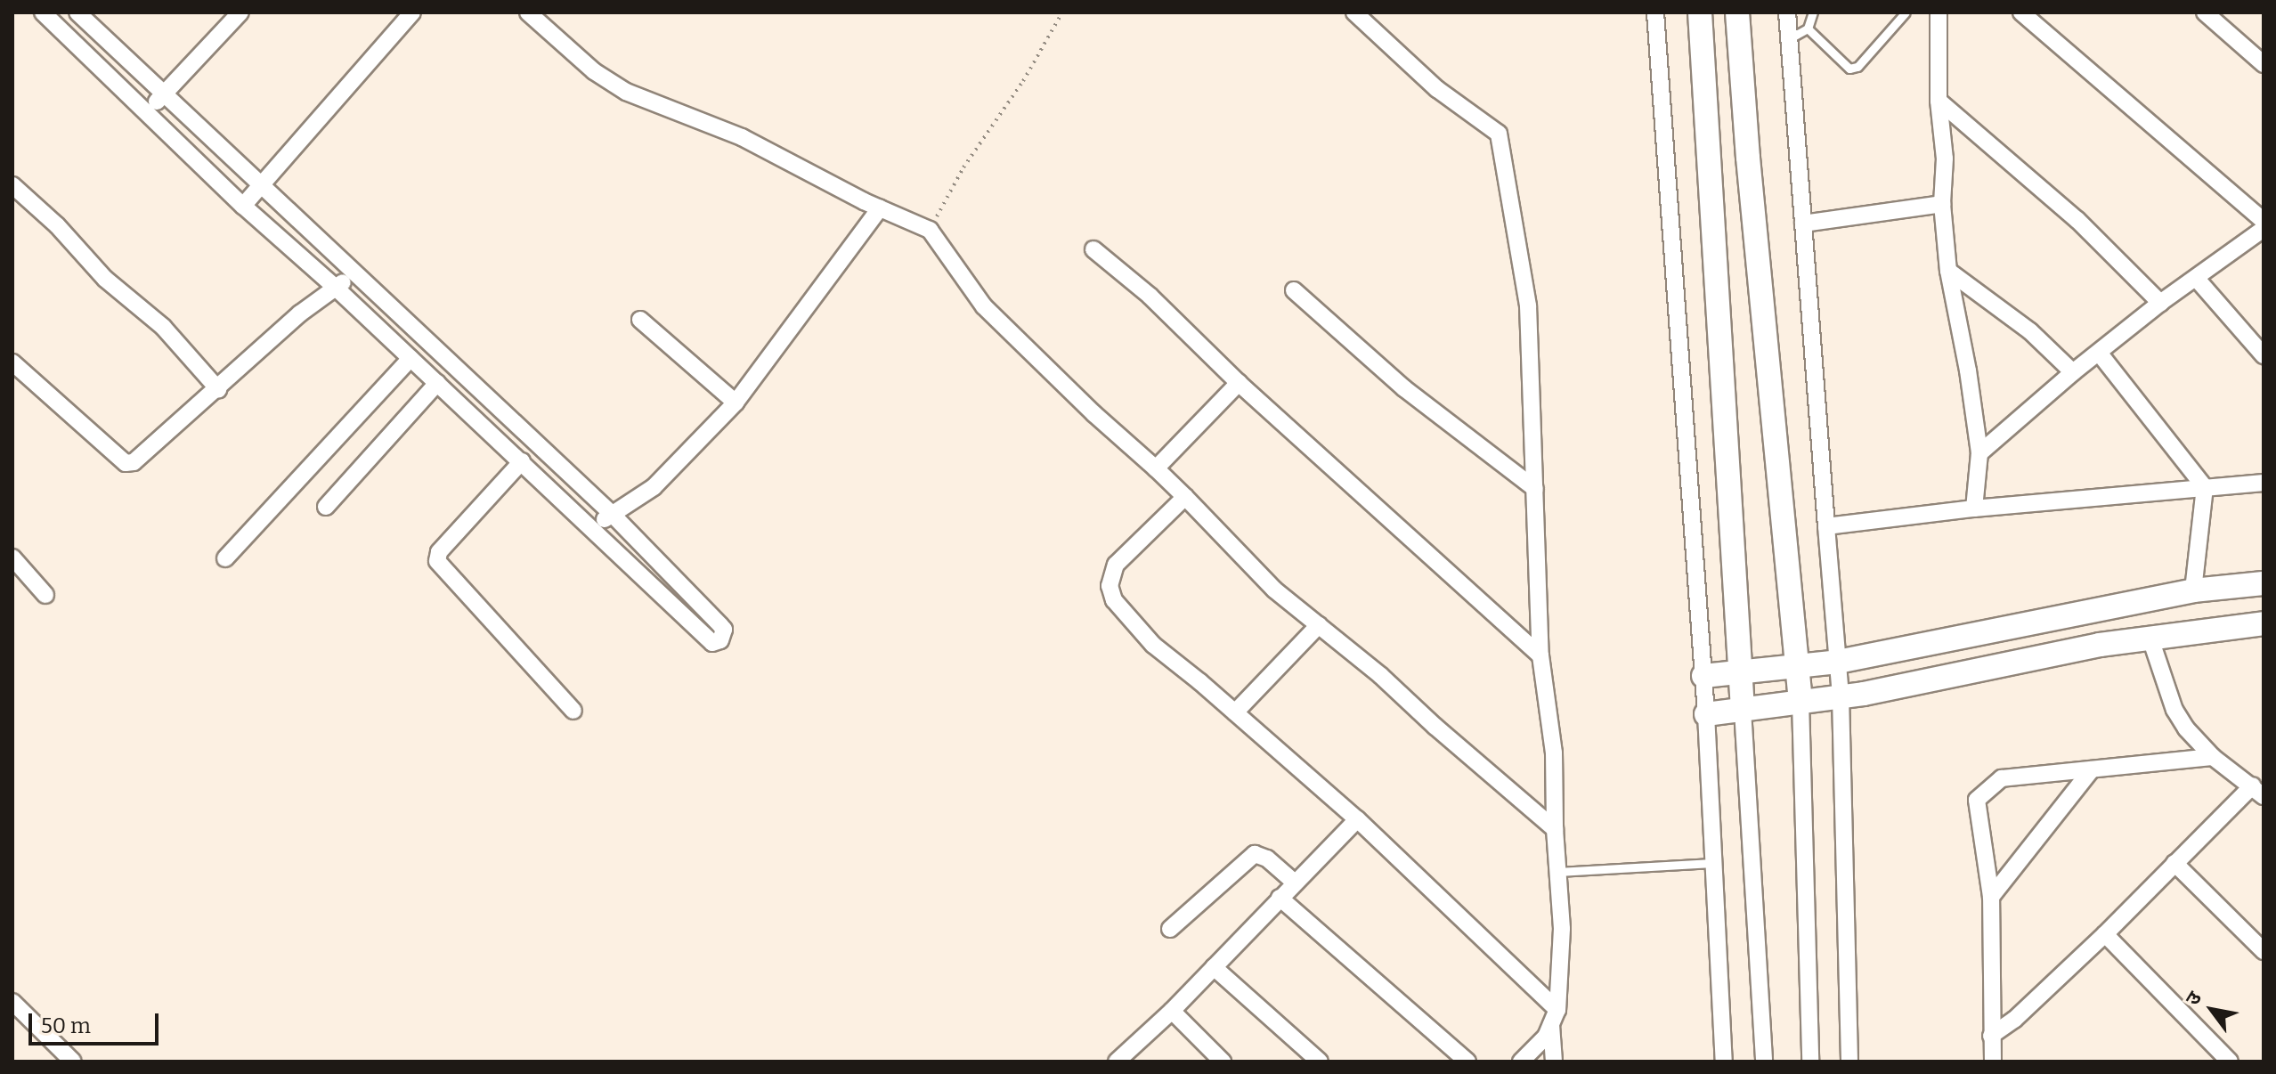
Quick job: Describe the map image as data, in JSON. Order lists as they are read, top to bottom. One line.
{"scale_bar":"50 m","north":"top left"}
